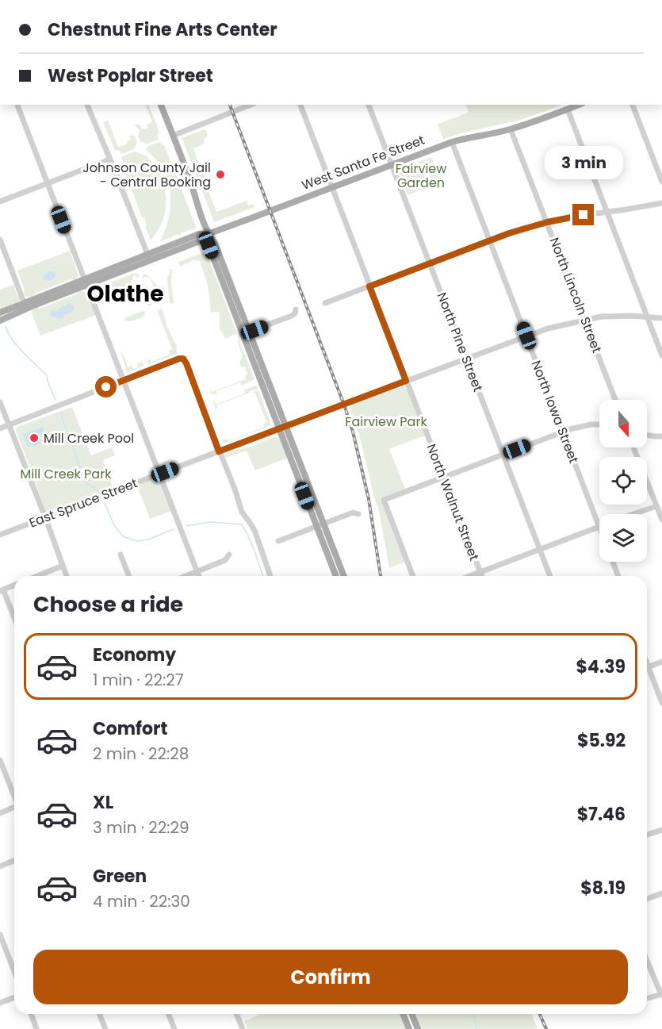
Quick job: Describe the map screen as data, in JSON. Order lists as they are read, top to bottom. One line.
{"streets":{"main road":["West Santa Fe Street"],"street":["North Lincoln Street","North Pine Street","North Iowa Street","North Walnut Street","East Spruce Street"]},"crossings":[["West Santa Fe Street","North Lincoln Street"],["West Santa Fe Street","North Pine Street"],["West Santa Fe Street","North Iowa Street"],["West Santa Fe Street","North Walnut Street"],["North Lincoln Street","East Spruce Street"],["North Pine Street","East Spruce Street"],["North Iowa Street","East Spruce Street"],["North Walnut Street","East Spruce Street"]],"districts":["Olathe"],"parks":["Fairview Garden","Fairview Park","Mill Creek Park"],"places":["Johnson County Jail - Central Booking","Mill Creek Pool"],"north":"bottom","page":{"banner":["Chestnut Fine Arts Center","West Poplar Street"],"bubble":"3 min","heading":"Choose a ride","list":[{"name":"Economy","note":"1 min · 22:27","value":"$4.39"},{"name":"Comfort","note":"2 min · 22:28","value":"$5.92"},{"name":"XL","note":"3 min · 22:29","value":"$7.46"},{"name":"Green","note":"4 min · 22:30","value":"$8.19"}],"buttons":"Confirm"}}
